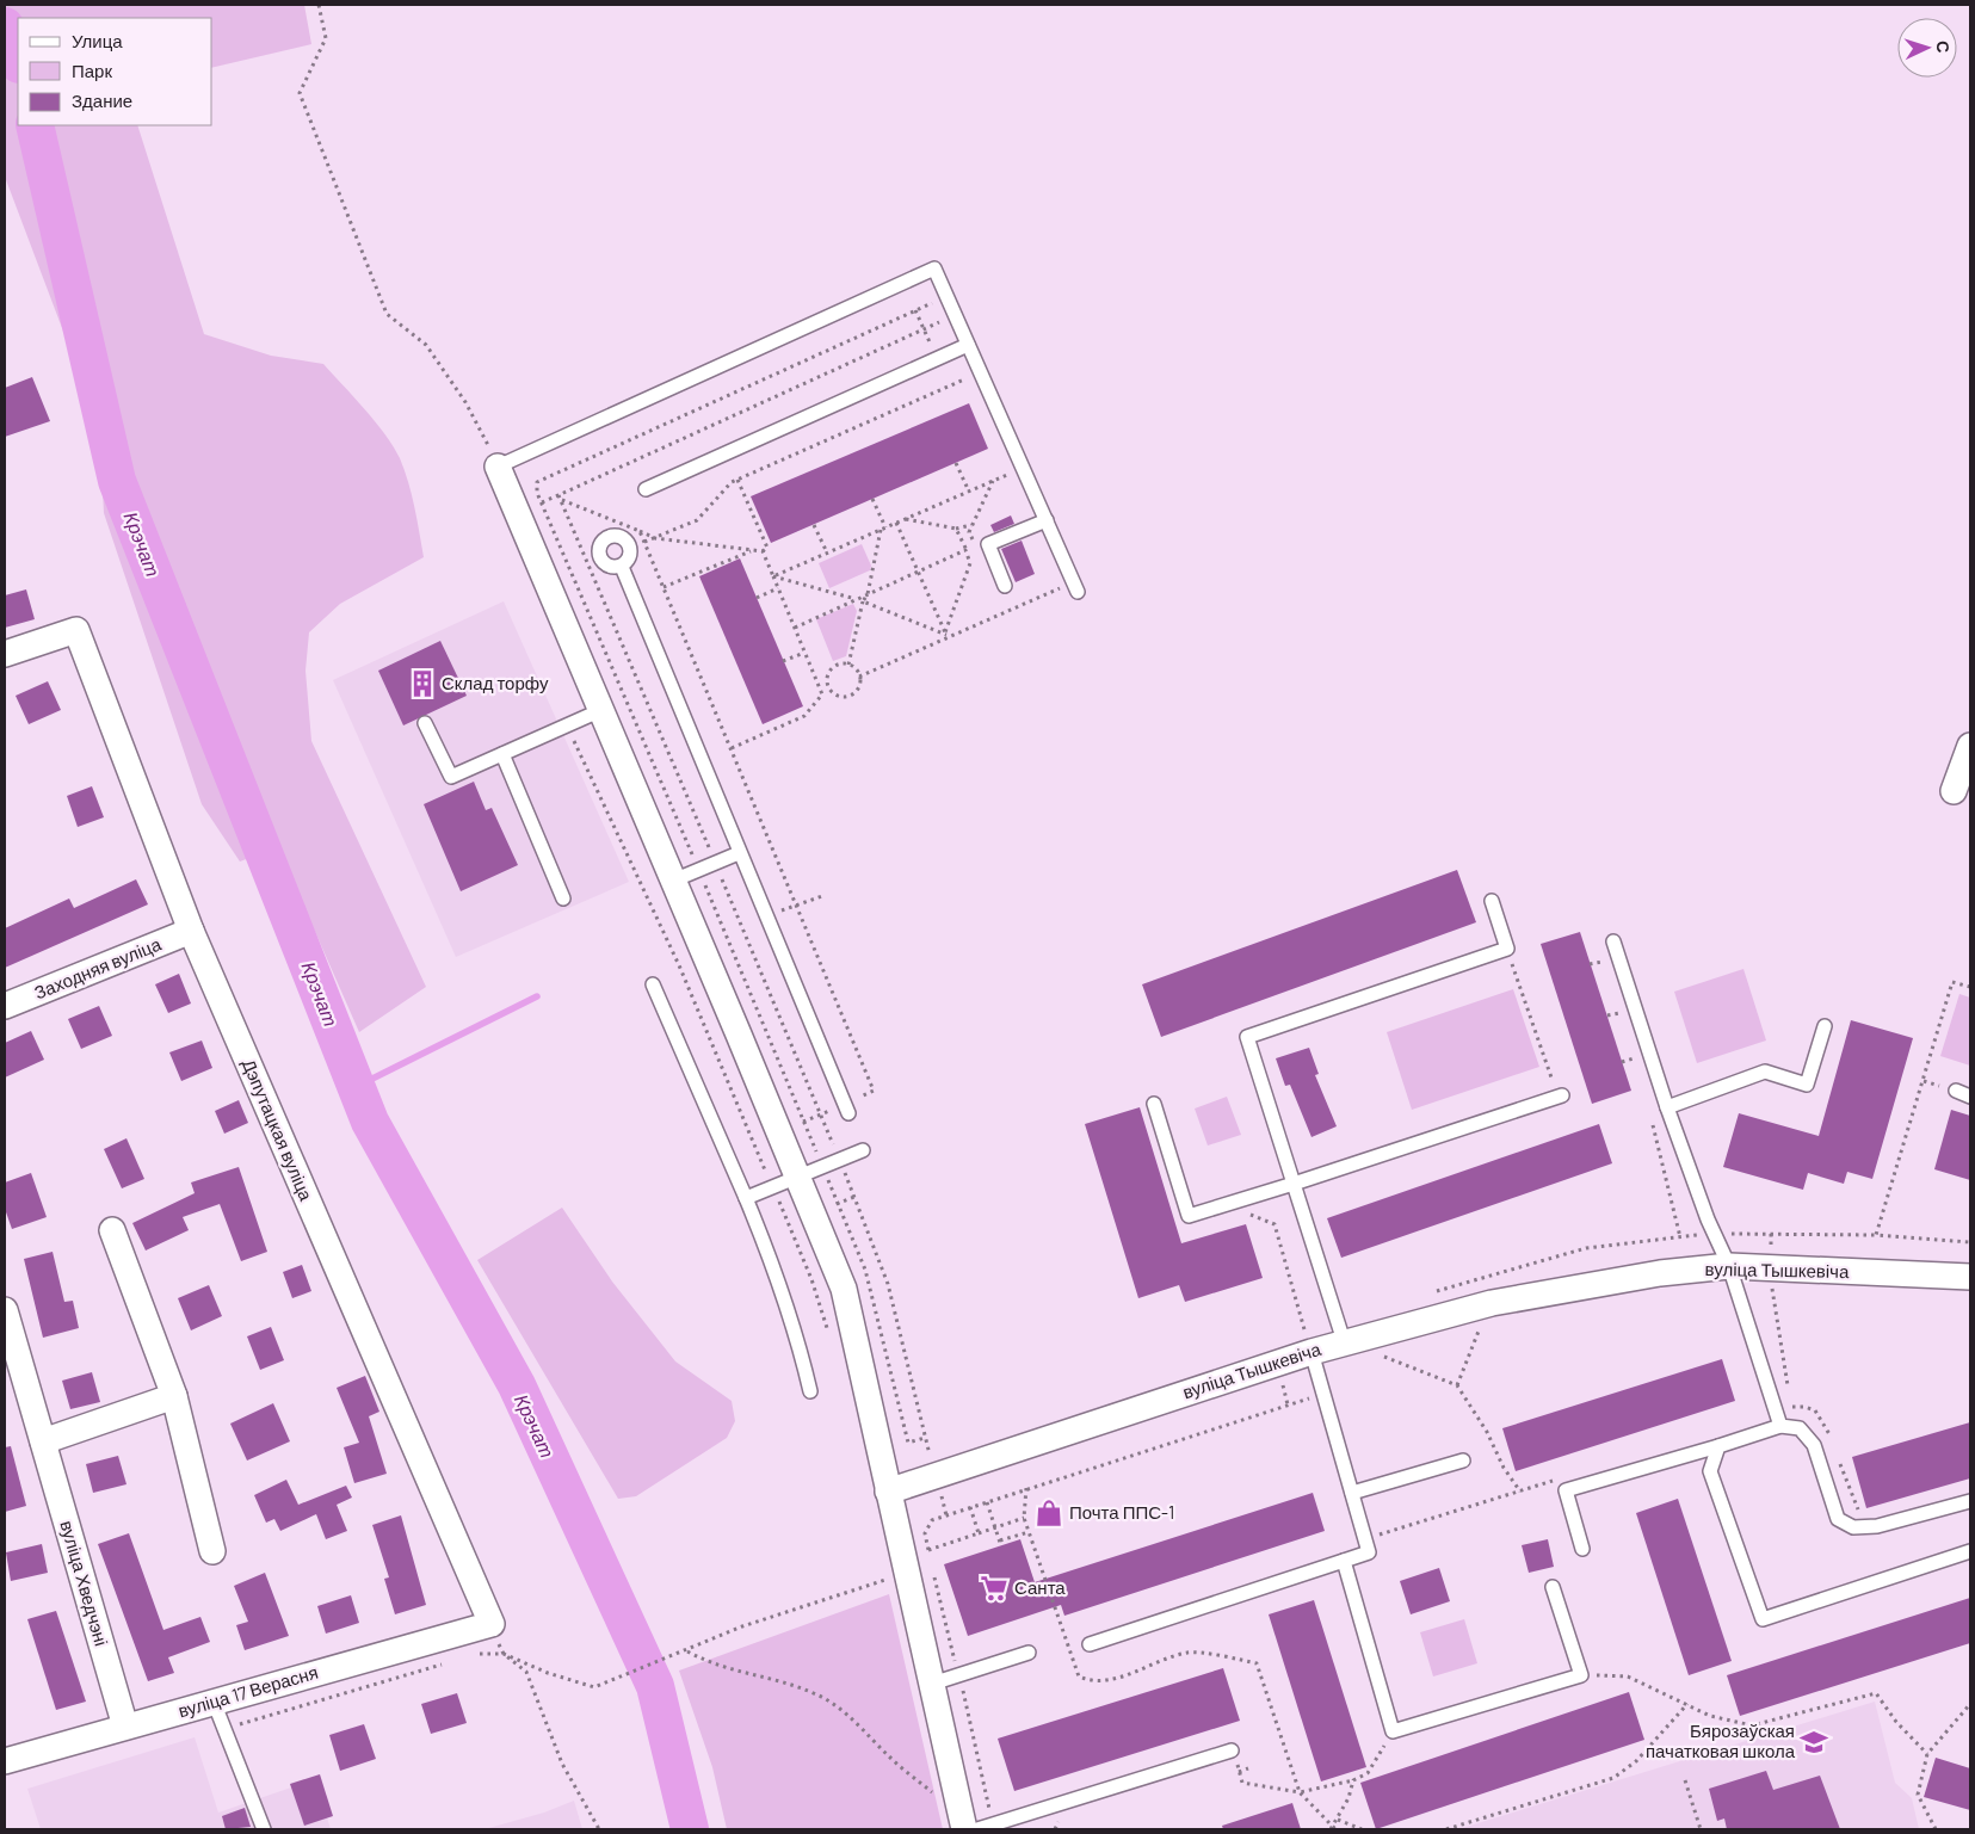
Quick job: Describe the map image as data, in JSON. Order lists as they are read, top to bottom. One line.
{"streets":{"street":["Заходняя вуліца","Дэпутацкая вуліца","вуліца Тышкевіча","вуліца Хведчэні","вуліца 17 Верасня"]},"crossings":[["Заходняя вуліца","Дэпутацкая вуліца"],["Дэпутацкая вуліца","вуліца 17 Верасня"],["вуліца Хведчэні","вуліца 17 Верасня"]],"water":["Крэчат"],"places":{"building":["Склад торфу"],"shop":["Почта ППС-1"],"supermarket":["Санта"],"school or university":["Бярозаўская пачатковая школа"]},"legend":["Улица","Парк","Здание"],"north":"right"}
